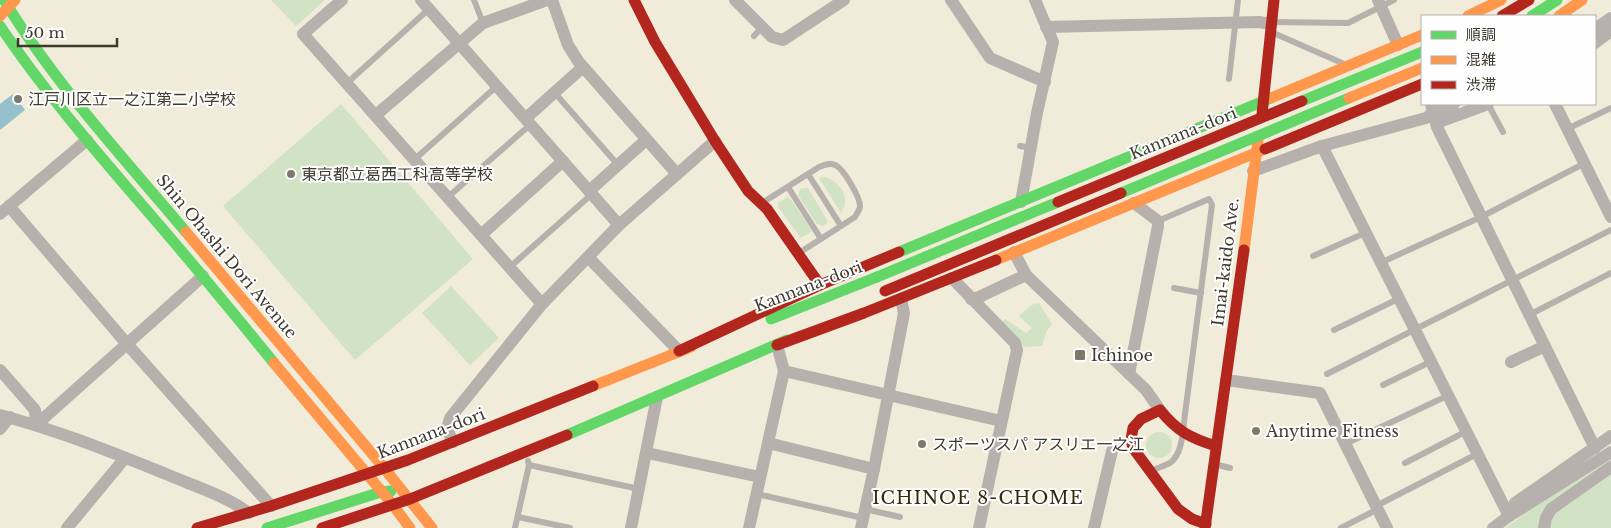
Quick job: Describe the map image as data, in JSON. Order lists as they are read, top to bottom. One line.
{"streets":{"main road":["Kannana-dori","Shin Ohashi Dori Avenue","Imai-kaido Ave."]},"crossings":[["Kannana-dori","Shin Ohashi Dori Avenue"]],"districts":["ICHINOE 8-CHOME"],"places":{"other":["江戸川区立一之江第二小学校","東京都立葛西工科高等学校","Anytime Fitness","スポーツスパ アスリエ一之江"],"transit":["Ichinoe"]},"legend":["順調","混雑","渋滞"],"scale_bar":"50 m"}
